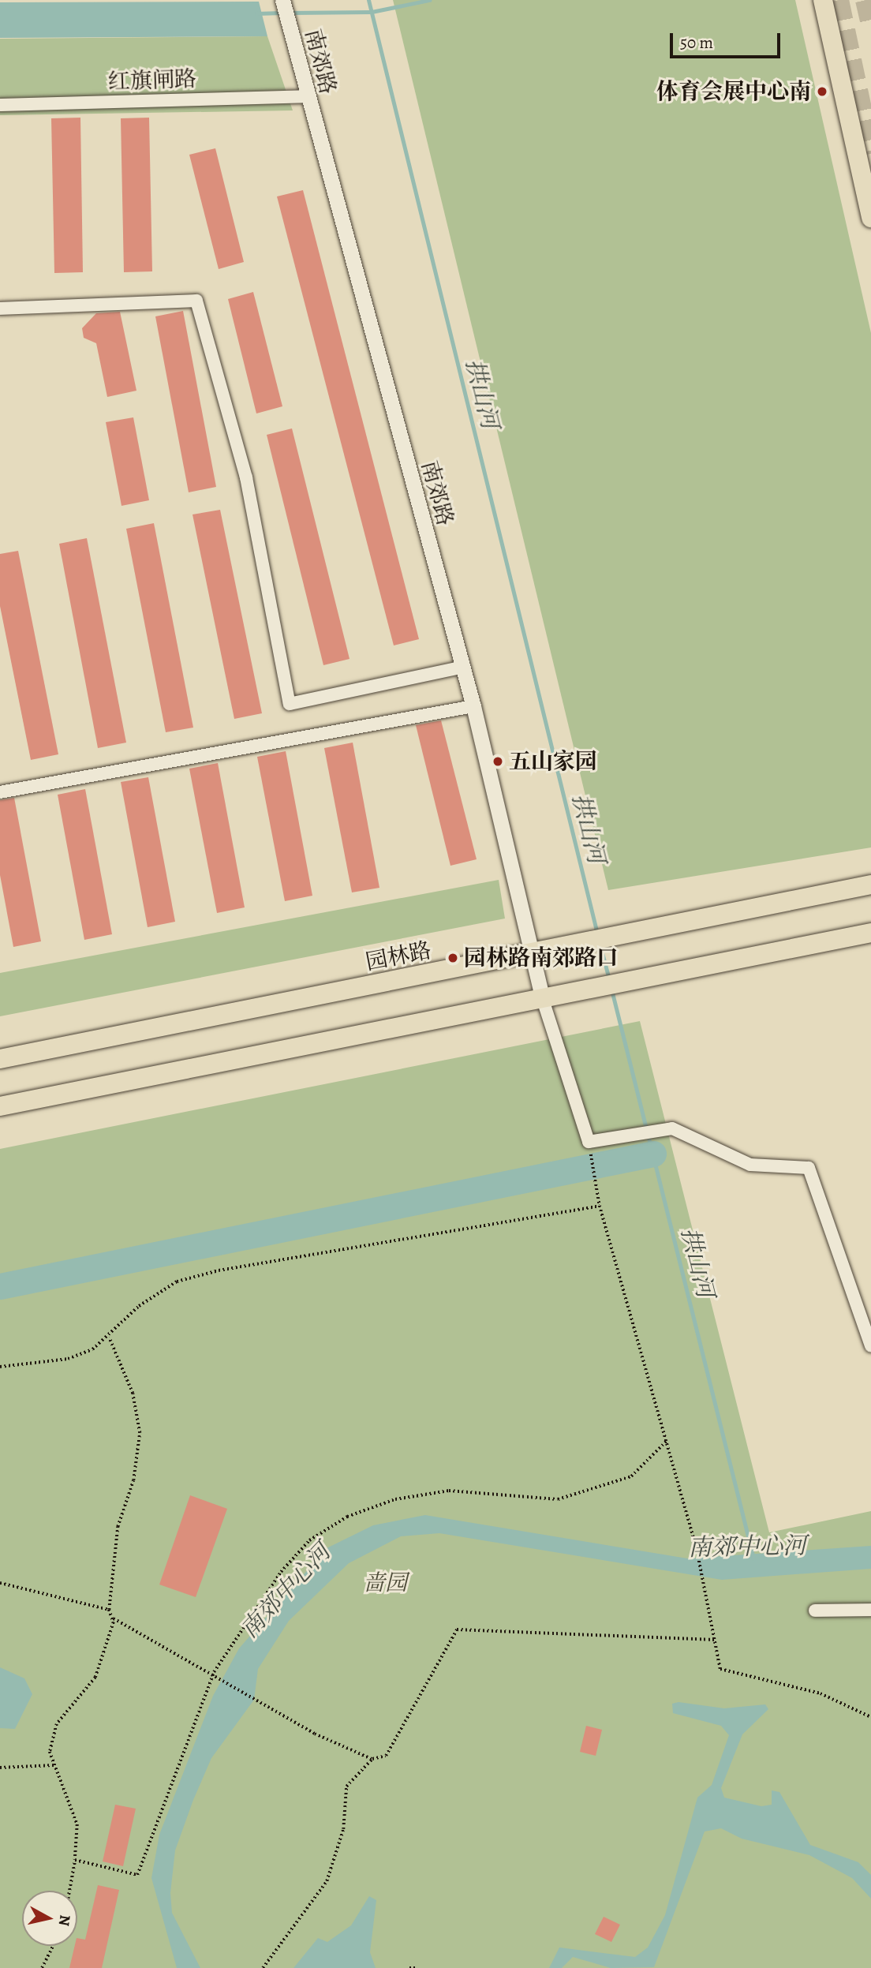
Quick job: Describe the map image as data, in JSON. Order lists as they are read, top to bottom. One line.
{"streets":{"main road":["园林路"],"street":["南郊路","红旗闸路"]},"crossings":[["南郊路","红旗闸路"],["南郊路","园林路"]],"water":["拱山河","南郊中心河"],"parks":["啬园"],"places":["体育会展中心南","五山家园","园林路南郊路口"],"scale_bar":"50 m","north":"right"}
